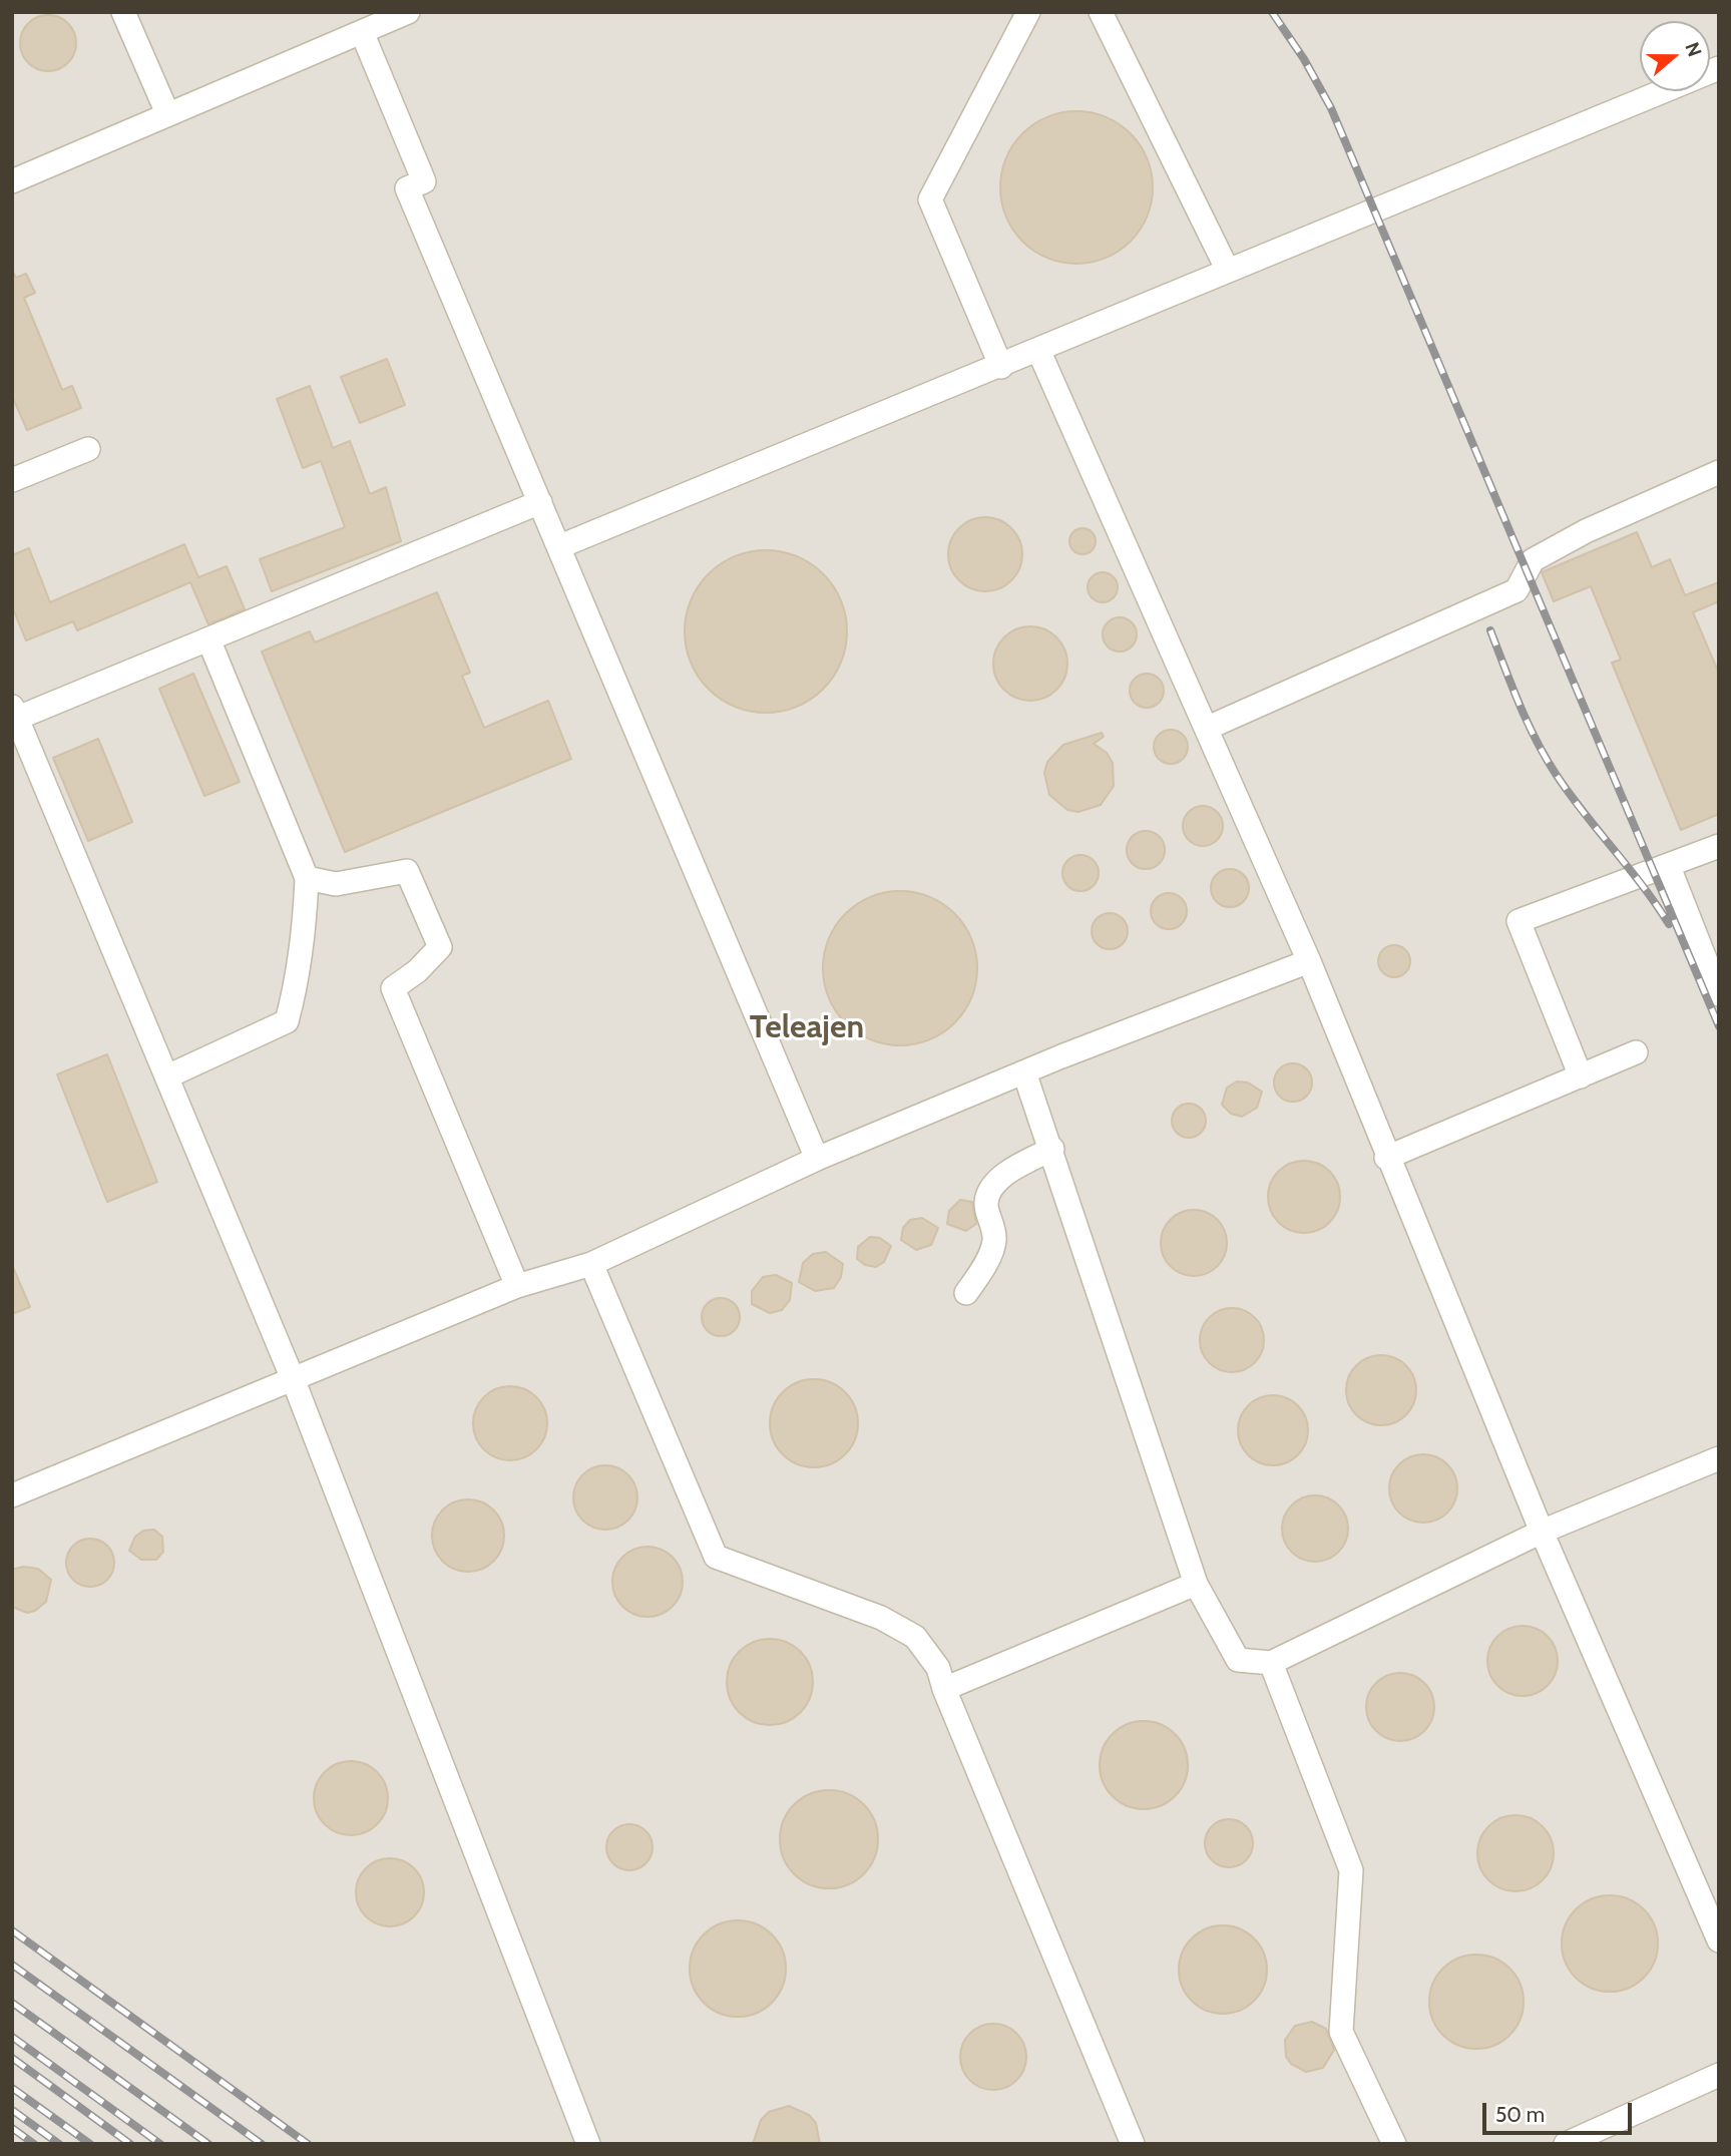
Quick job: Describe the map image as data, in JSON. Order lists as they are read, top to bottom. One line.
{"districts":["Teleajen"],"scale_bar":"50 m","north":"right"}
